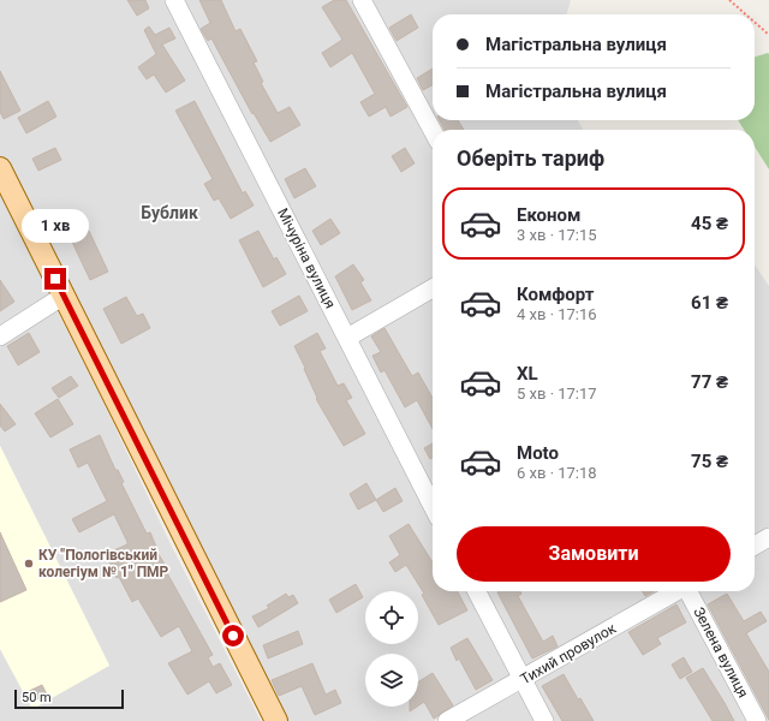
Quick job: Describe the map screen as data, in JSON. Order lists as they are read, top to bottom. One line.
{"streets":{"street":["Мічуріна вулиця","Зелена вулиця","Тихий провулок"]},"districts":["Бублик"],"places":["КУ \"Пологівський колегіум № 1\" ПМР"],"scale_bar":"50 m","page":{"banner":["Магістральна вулиця","Магістральна вулиця"],"heading":"Оберіть тариф","list":[{"name":"Економ","note":"3 хв · 17:15","value":"45 ₴"},{"name":"Комфорт","note":"4 хв · 17:16","value":"61 ₴"},{"name":"XL","note":"5 хв · 17:17","value":"77 ₴"},{"name":"Moto","note":"6 хв · 17:18","value":"75 ₴"}],"bubble":"1 хв","buttons":"Замовити","scale":"50 m"}}
